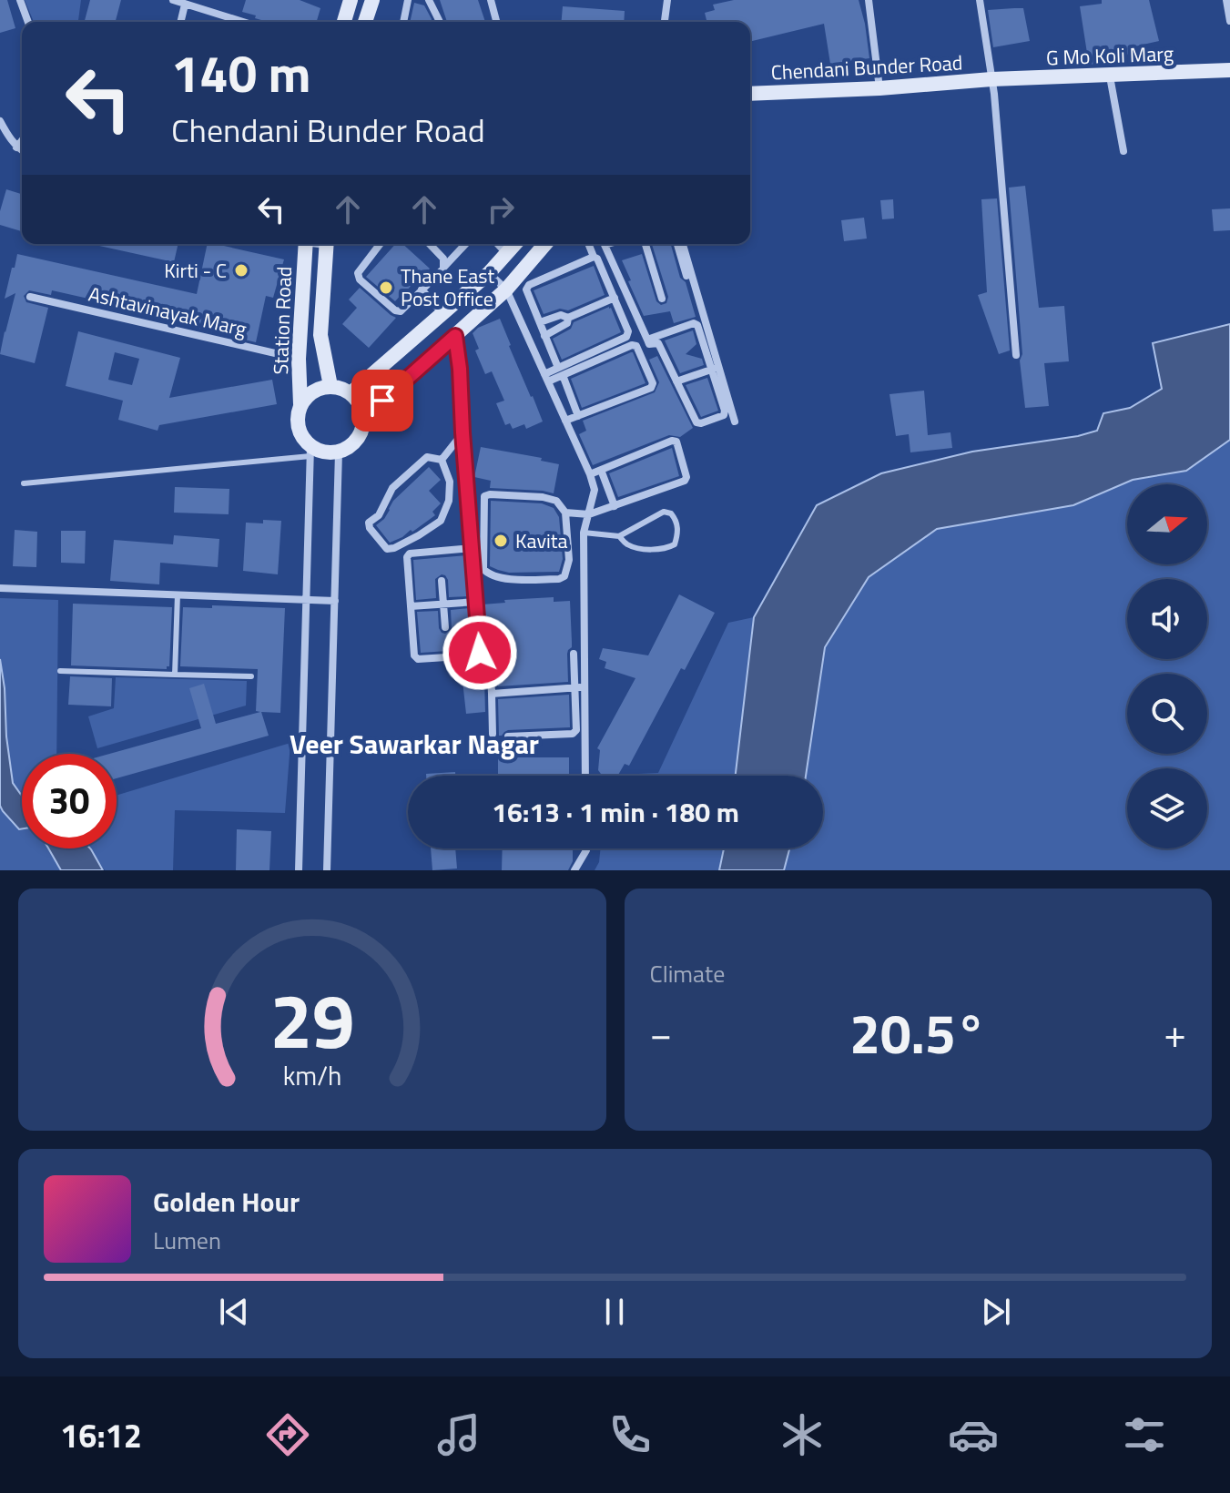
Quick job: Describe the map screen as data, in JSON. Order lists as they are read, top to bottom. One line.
{"streets":{"main road":["G Mo Koli Marg","Chendani Bunder Road","Station Road"],"street":["Ashtavinayak Marg"]},"crossings":[["G Mo Koli Marg","Chendani Bunder Road"],["Ashtavinayak Marg","Station Road"]],"districts":["Veer Sawarkar Nagar"],"places":["Kirti - C","Thane East Post Office","Kavita"],"north":"right","page":{"turn":["140 m","Chendani Bunder Road"],"limit":"30","trip":"16:13 · 1 min · 180 m","tile":"Climate","heat":["−","20.5°","+"],"song":["Golden Hour","Lumen"],"tabs":"16:12","gauge":["29","km/h"]}}
